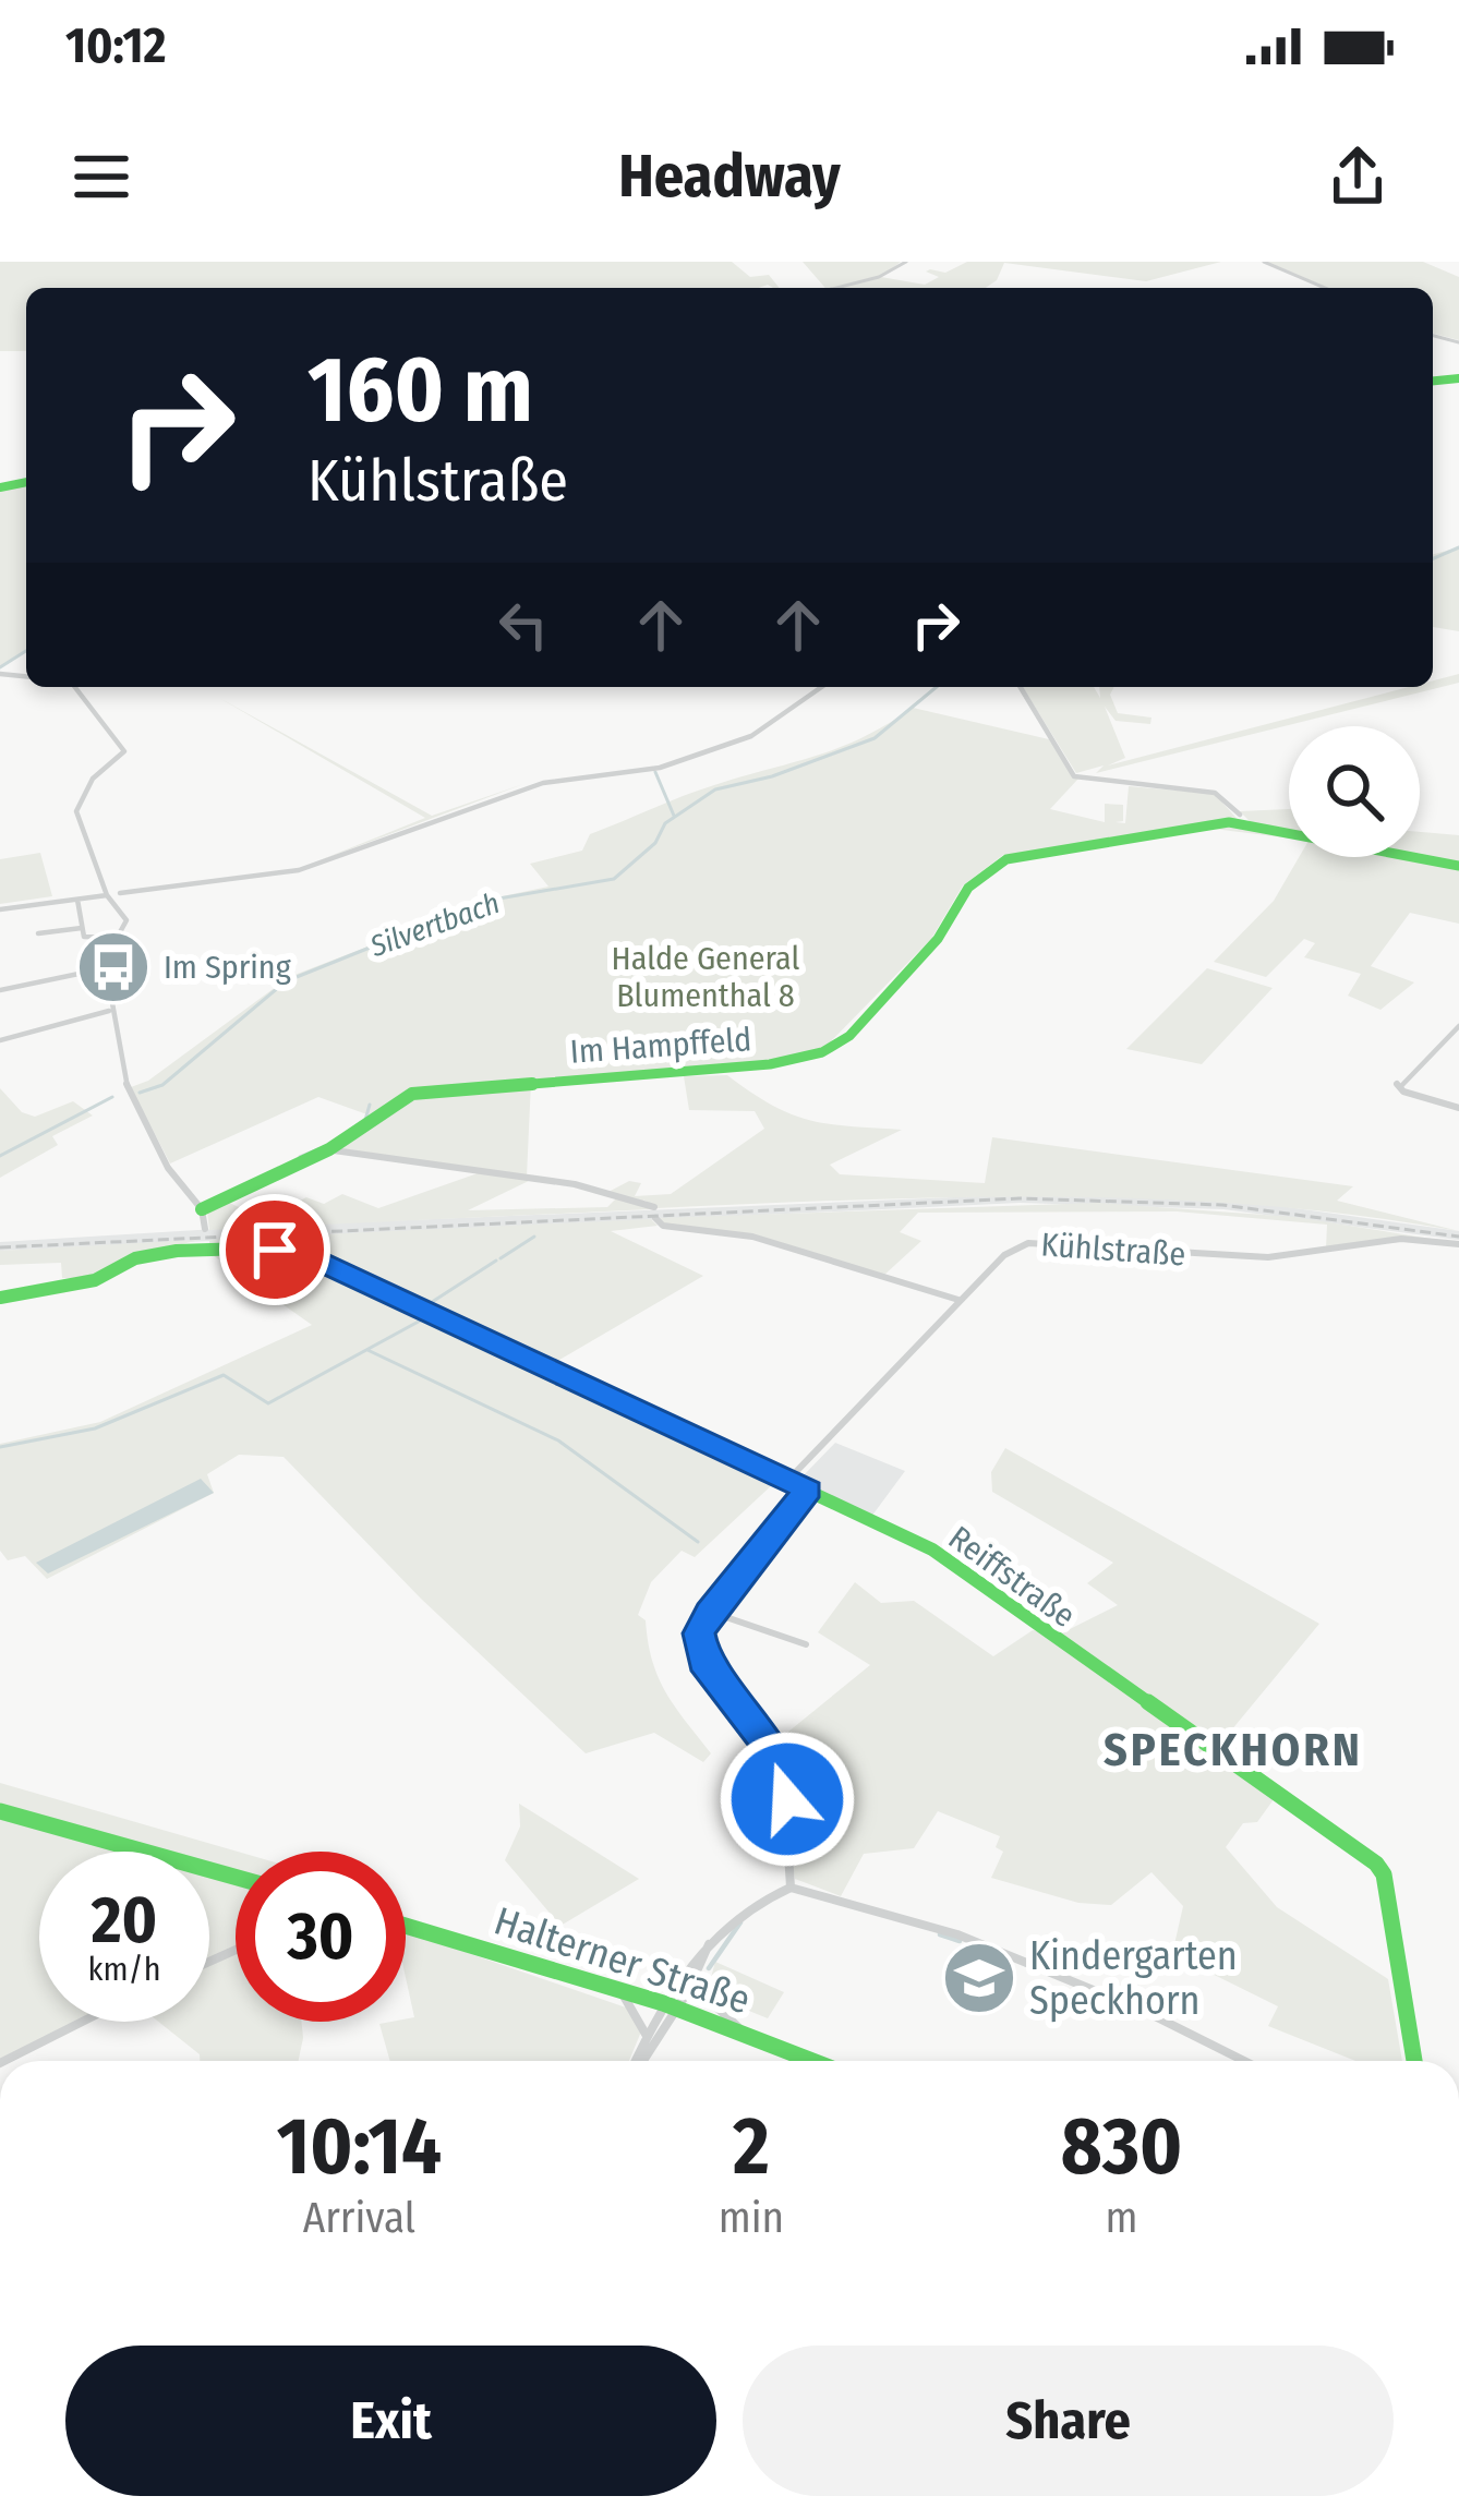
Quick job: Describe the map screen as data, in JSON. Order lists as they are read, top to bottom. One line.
{"streets":{"street":["Im Hampffeld","Kühlstraße","Reiffstraße","Halterner Straße"]},"crossings":[["Kühlstraße","Reiffstraße"]],"districts":["SPECKHORN"],"water":["Silvertbach"],"parks":["Halde General Blumenthal 8"],"places":{"bus stop":["Im Spring"],"school or university":["Kindergarten Speckhorn"]},"page":{"status":"10:12","header":"Headway","turn":["160 m","Kühlstraße"],"speed":"20 km/h","limit":"30","eta":["10:14","Arrival","2","min","830","m"],"buttons":["Exit","Share"]}}
